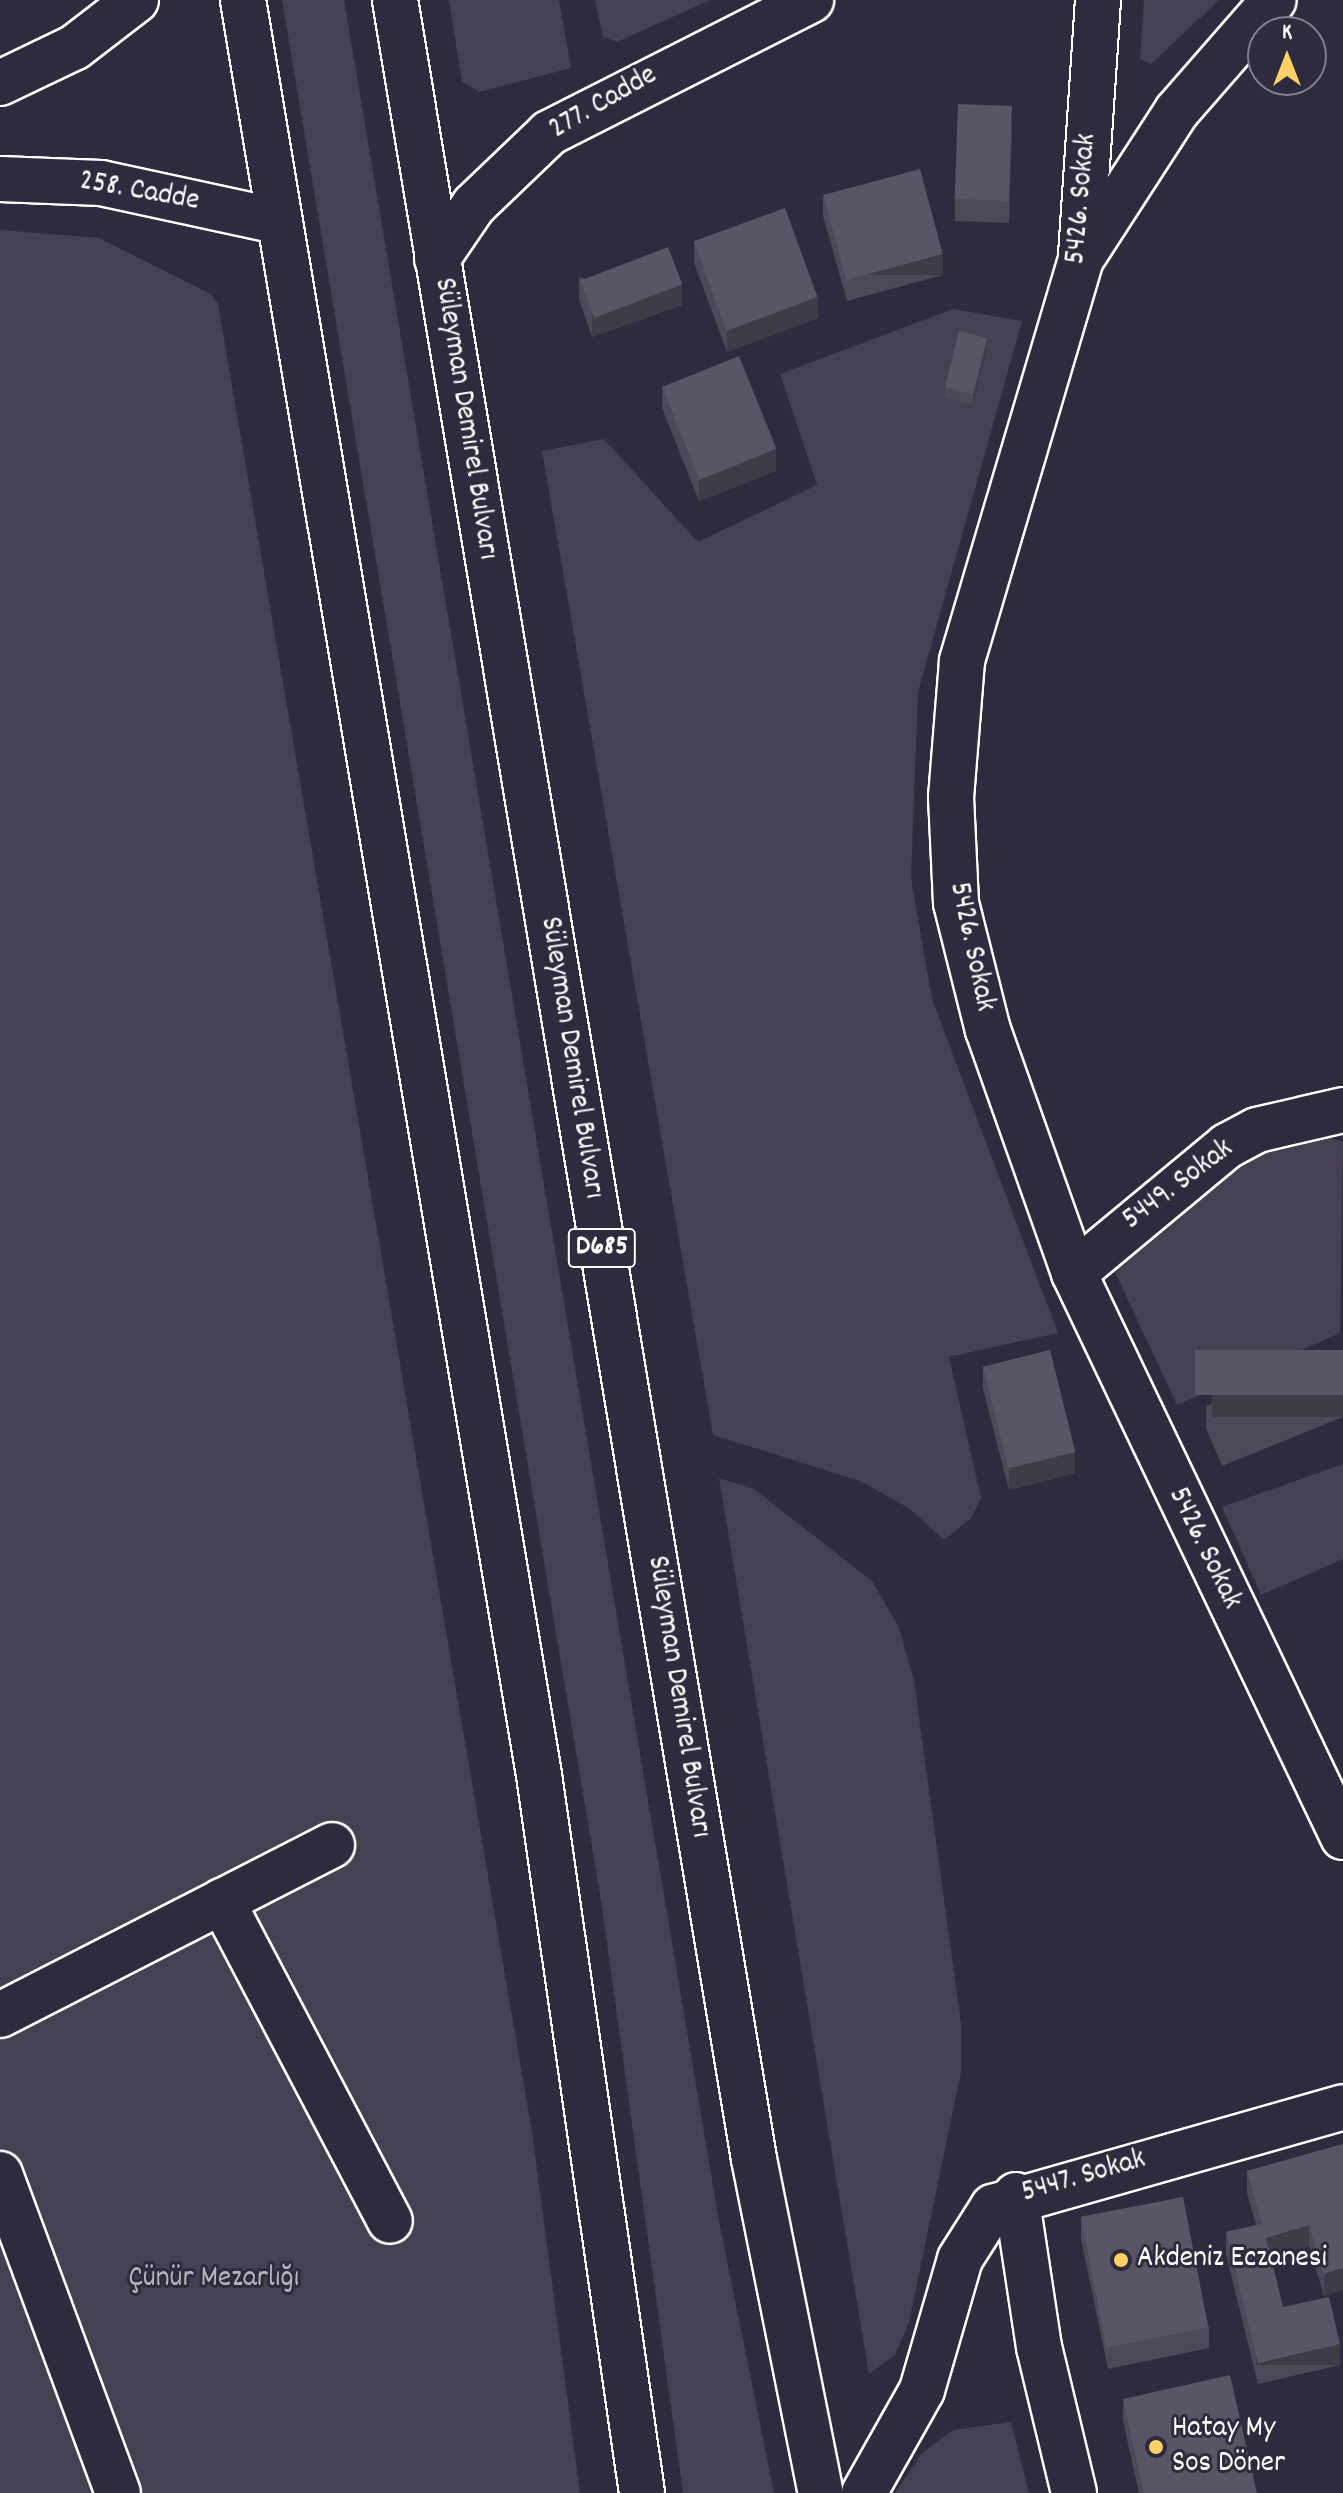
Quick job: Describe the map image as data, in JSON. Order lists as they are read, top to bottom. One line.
{"streets":{"main road":["277. Cadde","258. Cadde","5426. Sokak","Süleyman Demirel Bulvarı","5449. Sokak","D685","5447. Sokak"]},"crossings":[["277. Cadde","Süleyman Demirel Bulvarı"],["5426. Sokak","5449. Sokak"]],"parks":["Çünür Mezarlığı"],"places":["Akdeniz Eczanesi","Hatay My Sos Döner"],"north":"top"}
